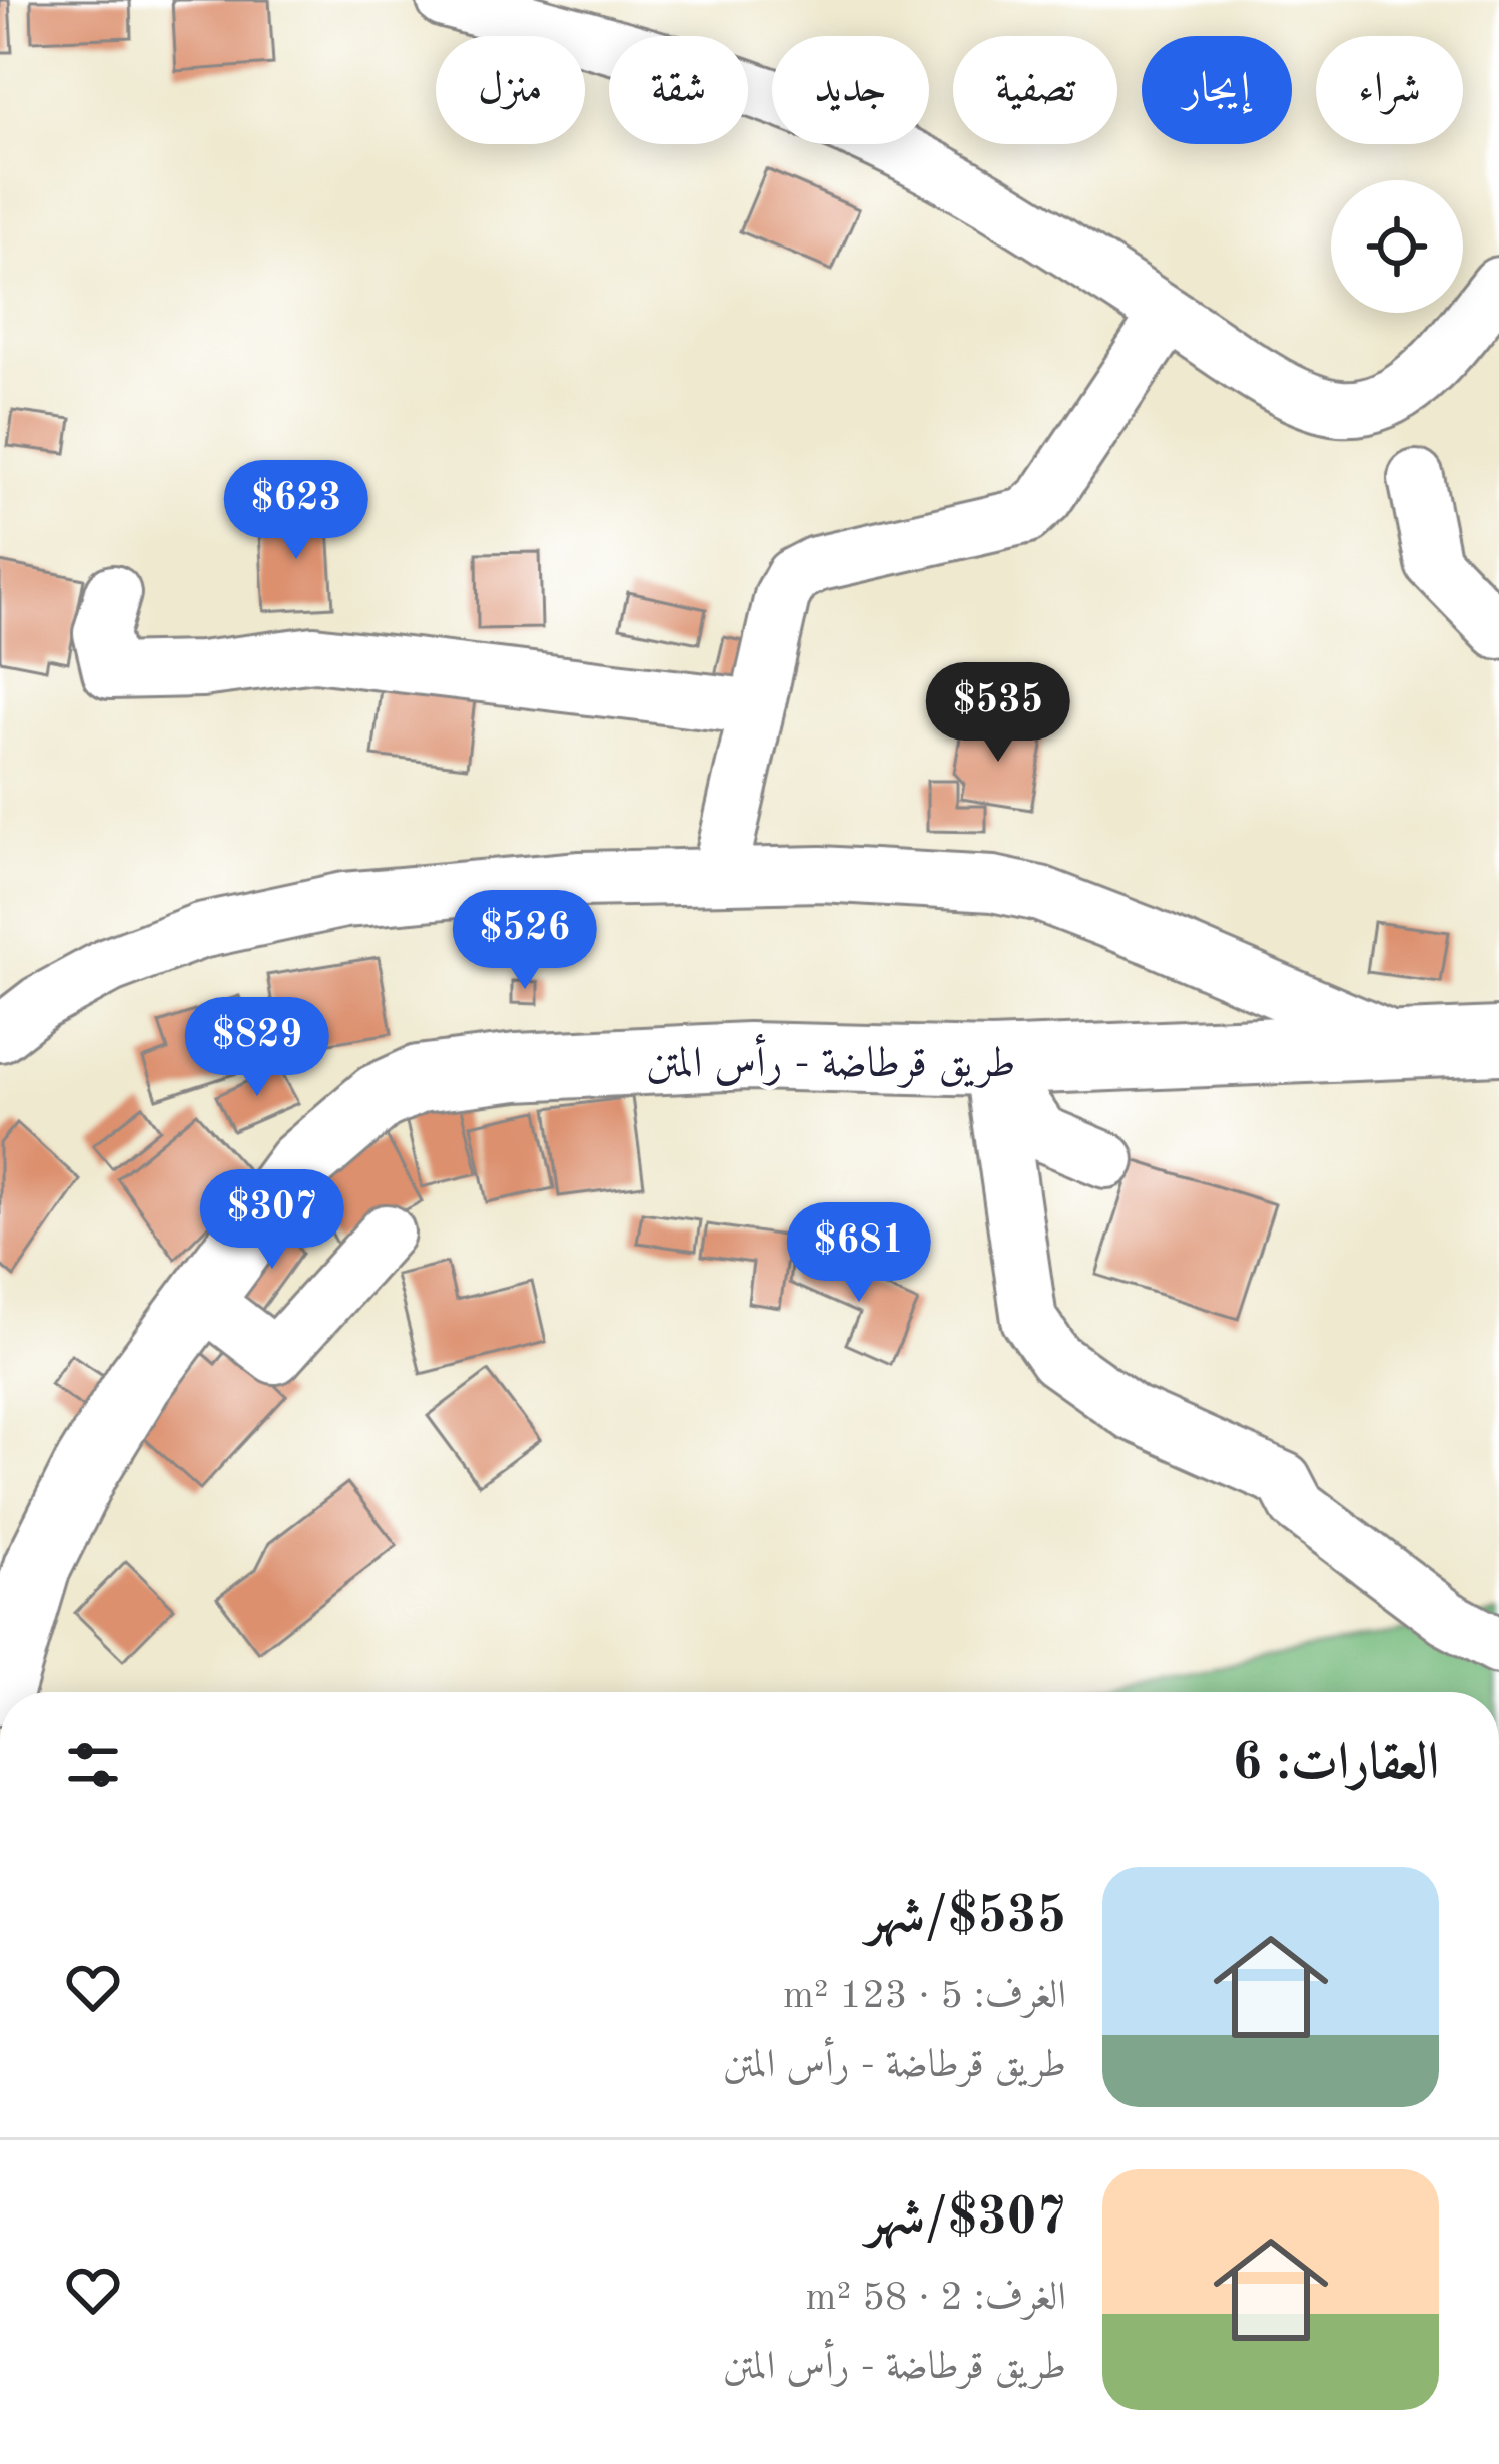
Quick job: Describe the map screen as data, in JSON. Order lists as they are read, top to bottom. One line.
{"streets":{"main road":["طريق قرطاضة - رأس المتن"]},"page":{"chip":["شراء","إيجار","تصفية","جديد","شقة","منزل"],"price":["$623","$535","$526","$829","$307","$681"],"heading":"العقارات: 6","list":[{"name":"$535/شهر","note":"الغرف: 5 · 123 m² · طريق قرطاضة - رأس المتن"},{"name":"$307/شهر","note":"الغرف: 2 · 58 m² · طريق قرطاضة - رأس المتن"}]}}
